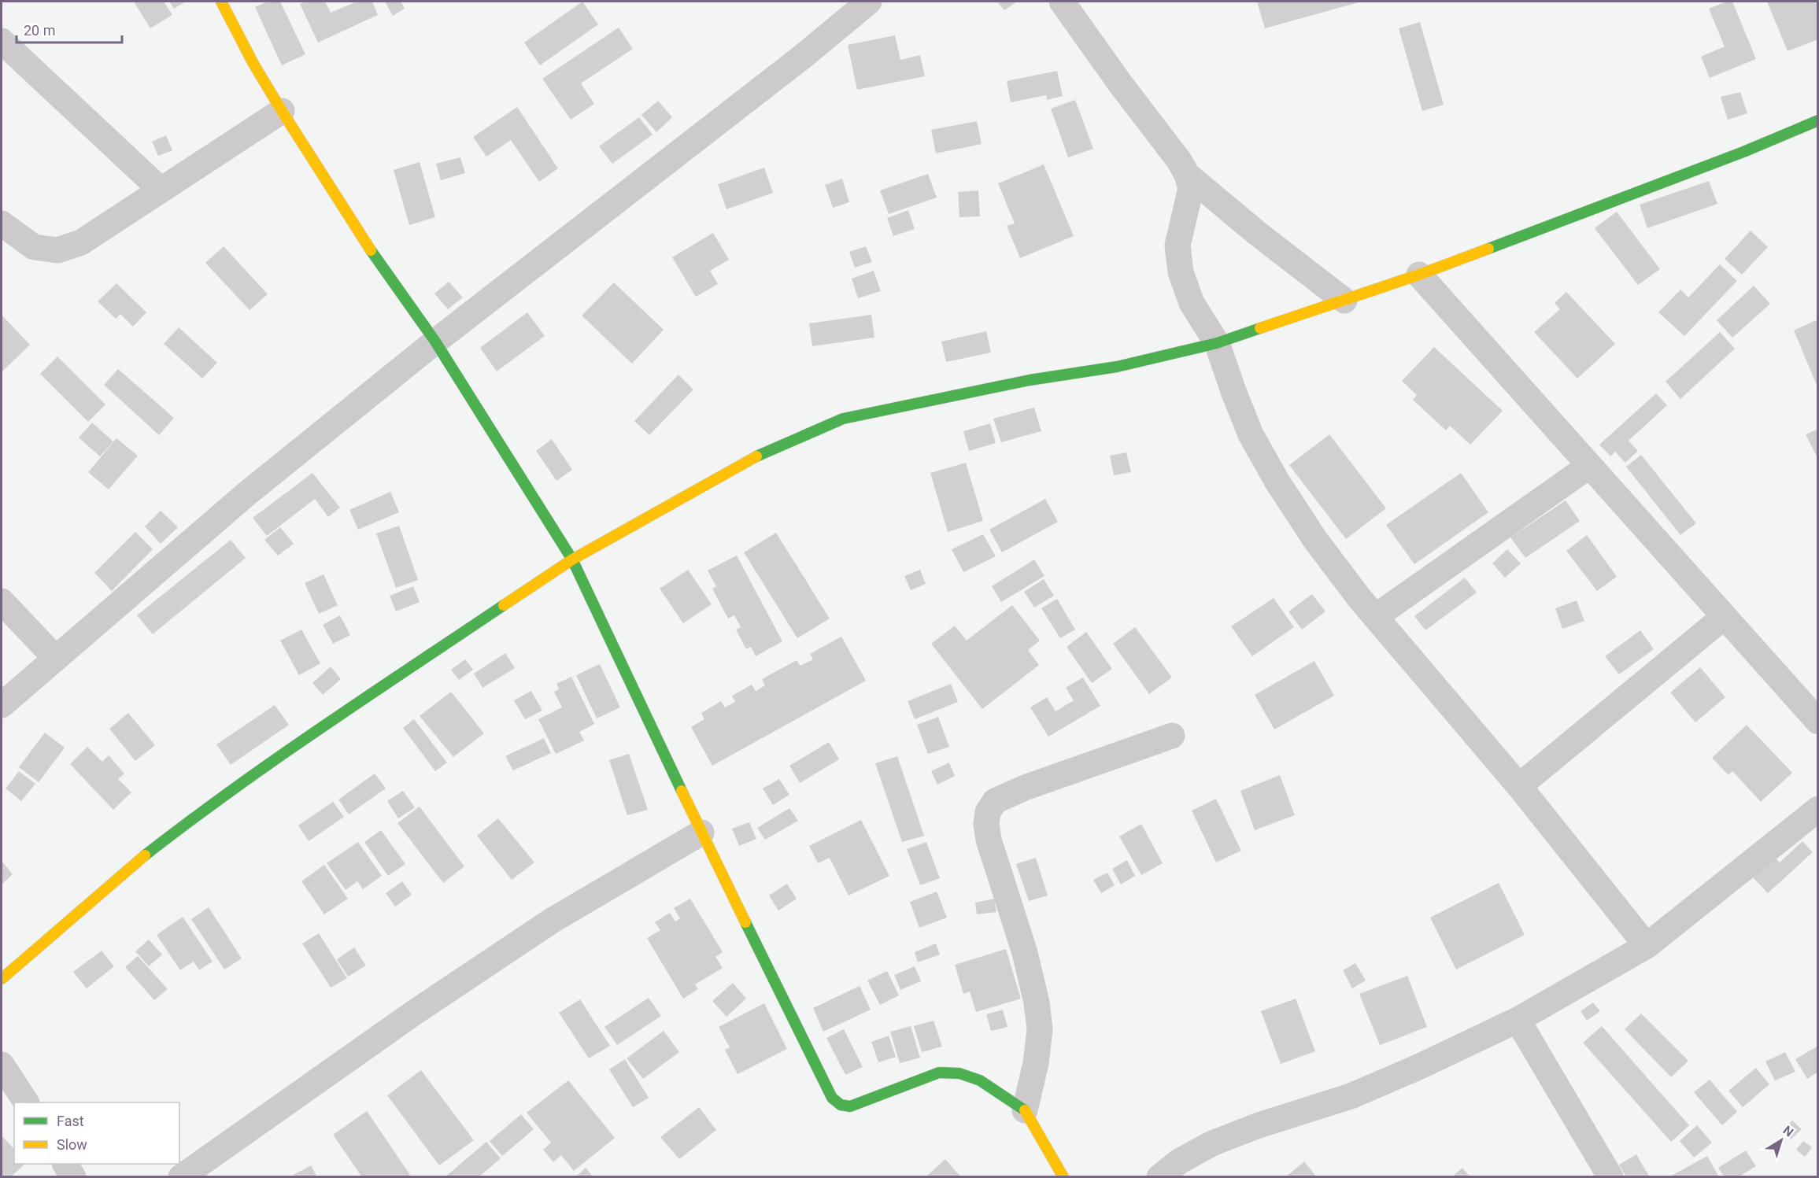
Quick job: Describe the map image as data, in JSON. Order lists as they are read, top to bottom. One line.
{"legend":["Fast","Slow"],"scale_bar":"20 m","north":"top right"}
